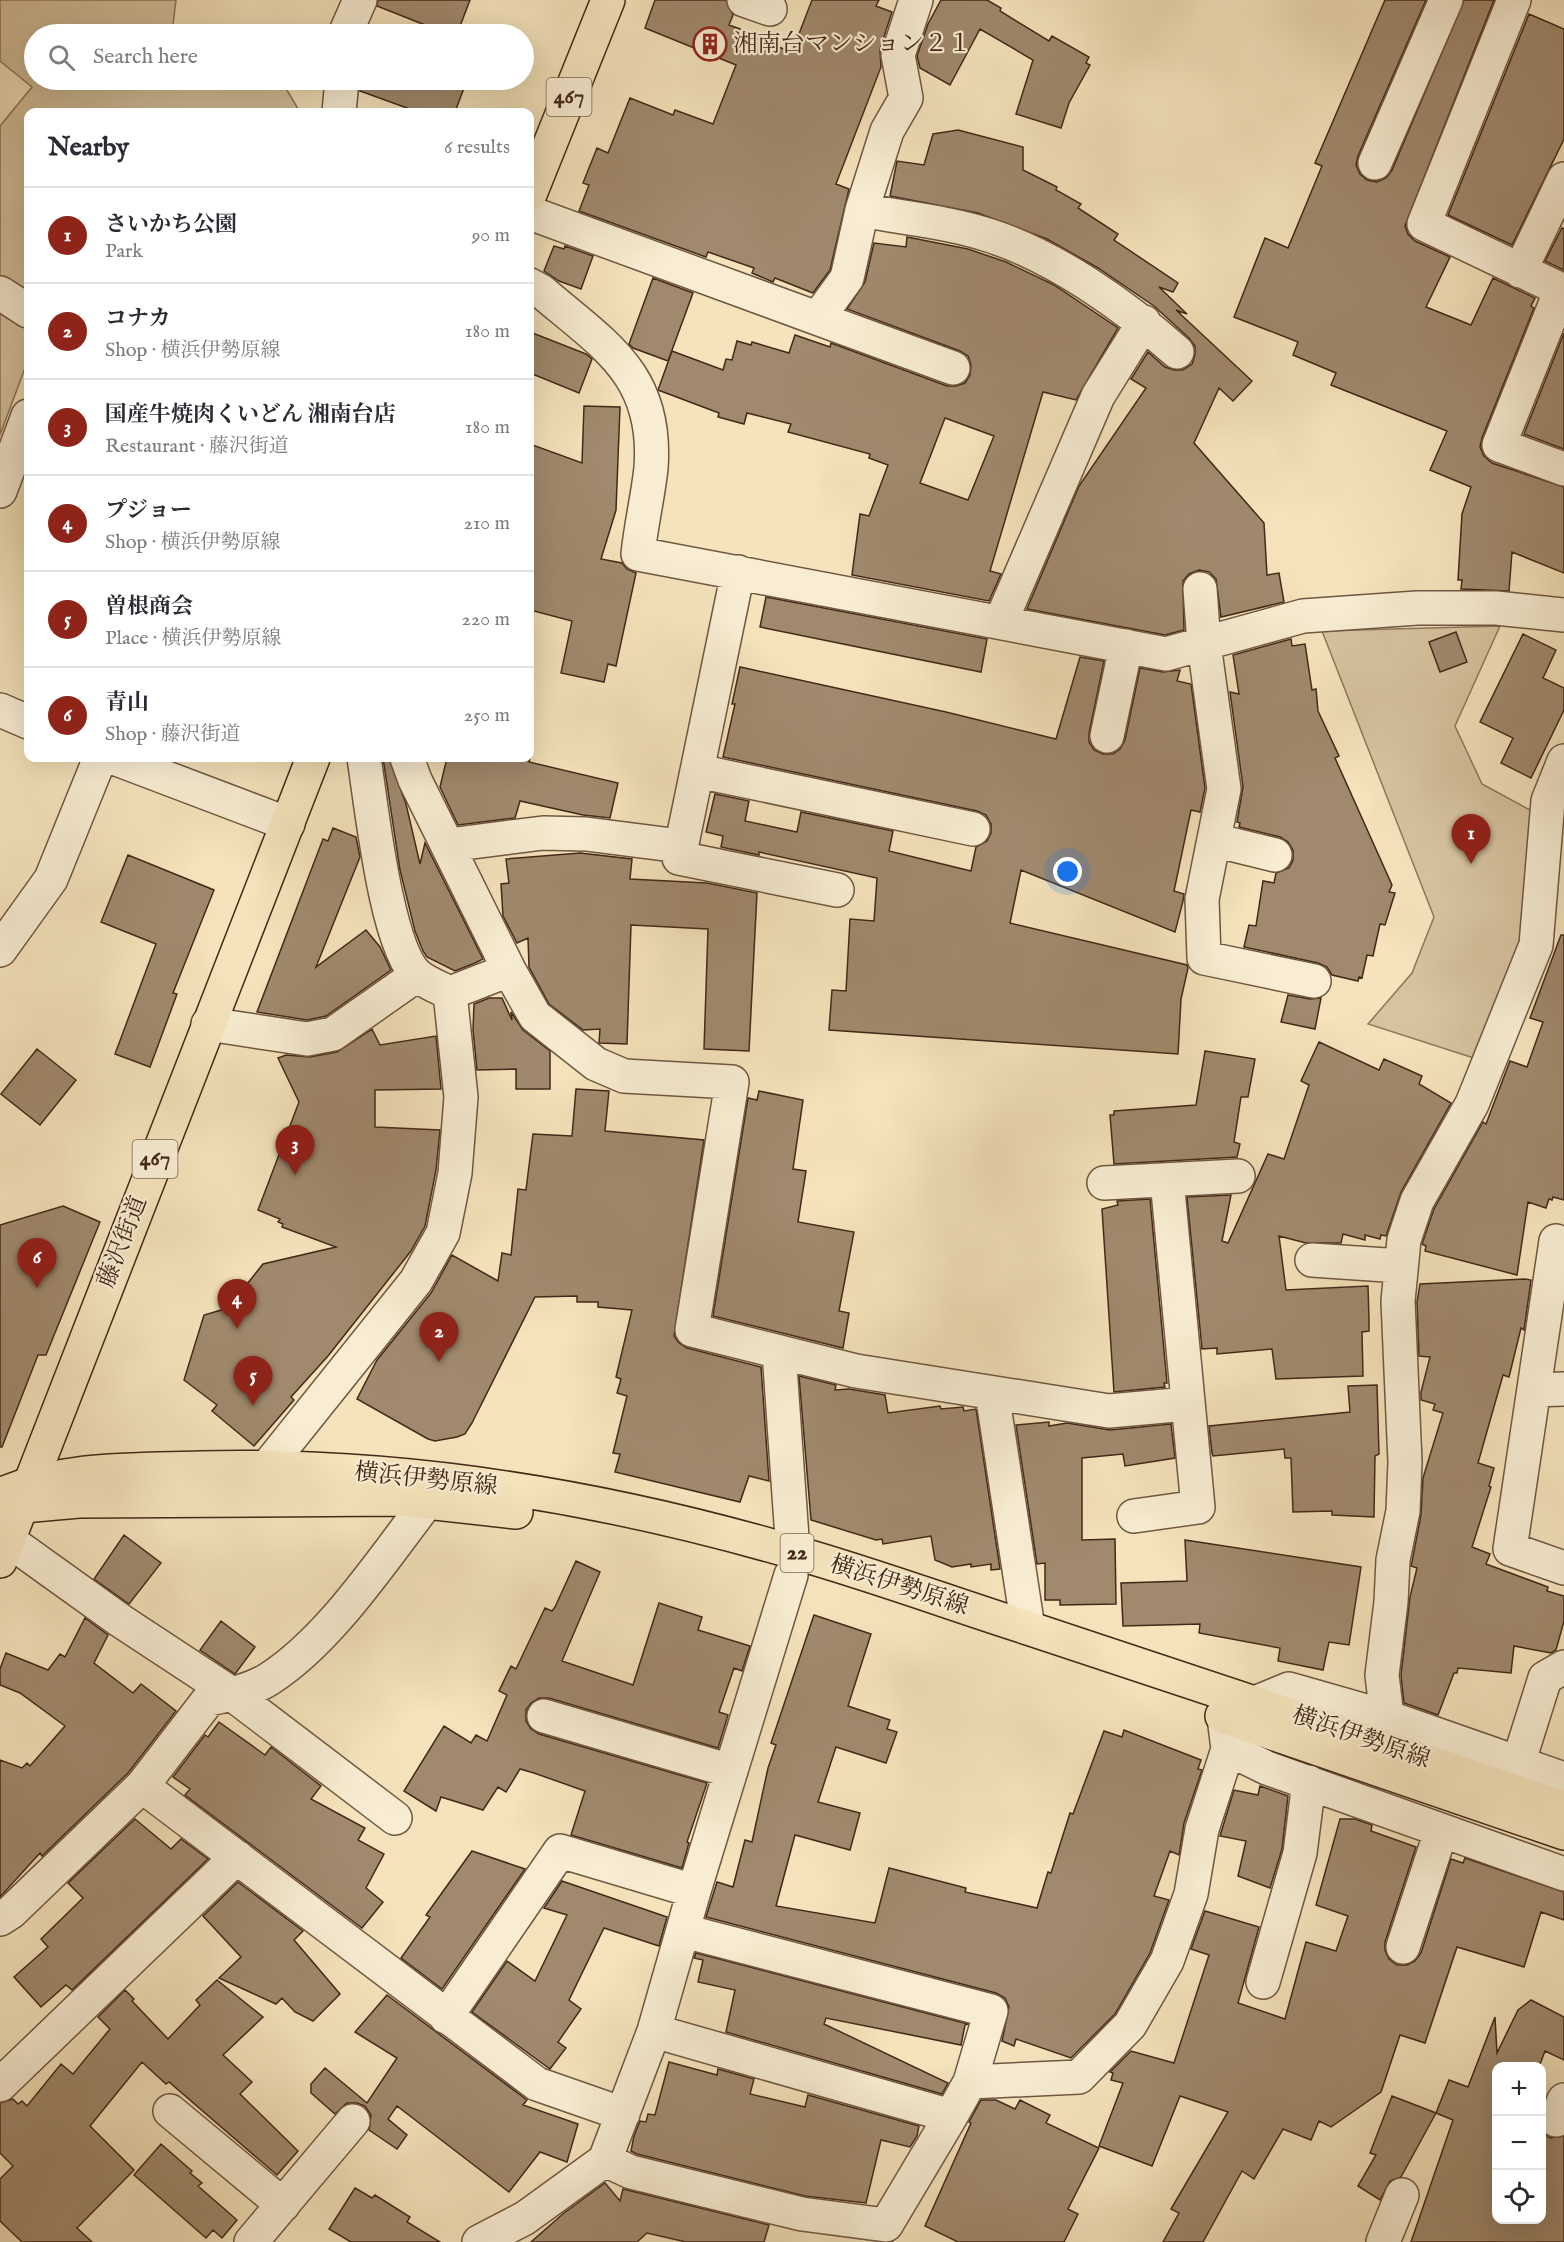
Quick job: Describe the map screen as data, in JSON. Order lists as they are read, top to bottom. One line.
{"streets":{"main road":["467","藤沢街道","横浜伊勢原線","22"]},"crossings":[["藤沢街道","横浜伊勢原線"]],"places":{"building":["湘南台マンション２１"]},"page":{"search":"Search here","heading":["Nearby","6 results"],"list":[{"mark":"1","name":"さいかち公園","note":"Park","value":"90 m"},{"mark":"2","name":"コナカ","note":"Shop · 横浜伊勢原線","value":"180 m"},{"mark":"3","name":"国産牛焼肉くいどん 湘南台店","note":"Restaurant · 藤沢街道","value":"180 m"},{"mark":"4","name":"プジョー","note":"Shop · 横浜伊勢原線","value":"210 m"},{"mark":"5","name":"曽根商会","note":"Place · 横浜伊勢原線","value":"220 m"},{"mark":"6","name":"青山","note":"Shop · 藤沢街道","value":"250 m"}],"pins":["1","3","6","4","2","5"],"map_buttons":["+","−"]}}
